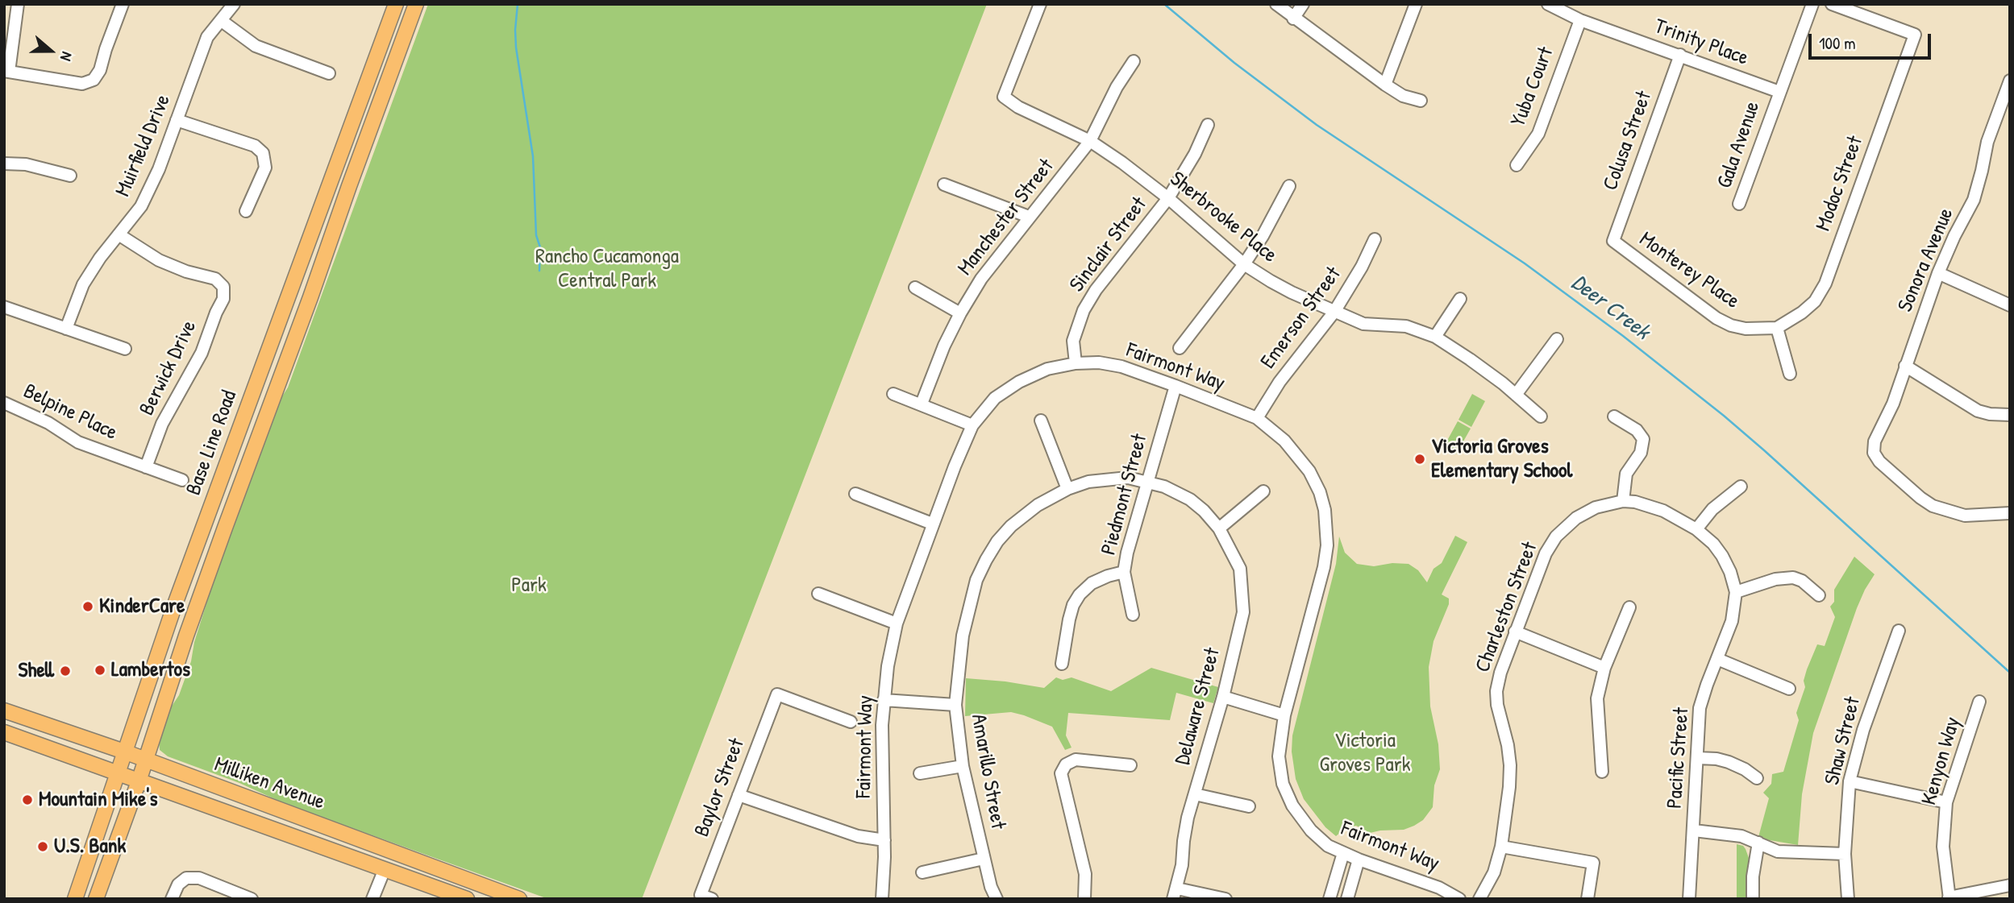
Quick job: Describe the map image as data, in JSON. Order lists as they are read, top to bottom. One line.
{"streets":{"main road":["Base Line Road","Milliken Avenue"],"street":["Trinity Place","Yuba Court","Colusa Street","Gala Avenue","Muirfield Drive","Modoc Street","Manchester Street","Sherbrooke Place","Sinclair Street","Sonora Avenue","Monterey Place","Emerson Street","Fairmont Way","Berwick Drive","Belpine Place","Piedmont Street","Charleston Street","Delaware Street","Shaw Street","Pacific Street","Kenyon Way","Amarillo Street","Baylor Street"]},"crossings":[["Trinity Place","Yuba Court"],["Trinity Place","Colusa Street"],["Trinity Place","Gala Avenue"],["Colusa Street","Monterey Place"],["Muirfield Drive","Berwick Drive"],["Modoc Street","Monterey Place"],["Manchester Street","Sherbrooke Place"],["Sherbrooke Place","Sinclair Street"],["Sherbrooke Place","Emerson Street"],["Sinclair Street","Fairmont Way"],["Emerson Street","Fairmont Way"],["Fairmont Way","Piedmont Street"],["Berwick Drive","Belpine Place"],["Base Line Road","Milliken Avenue"],["Piedmont Street","Delaware Street"],["Piedmont Street","Amarillo Street"],["Delaware Street","Amarillo Street"]],"water":["Deer Creek"],"parks":["Rancho Cucamonga Central Park","Park","Victoria Groves Park"],"places":["Victoria Groves Elementary School","KinderCare","Lambertos","Shell","Mountain Mike's","U.S. Bank"],"scale_bar":"100 m","north":"right"}
